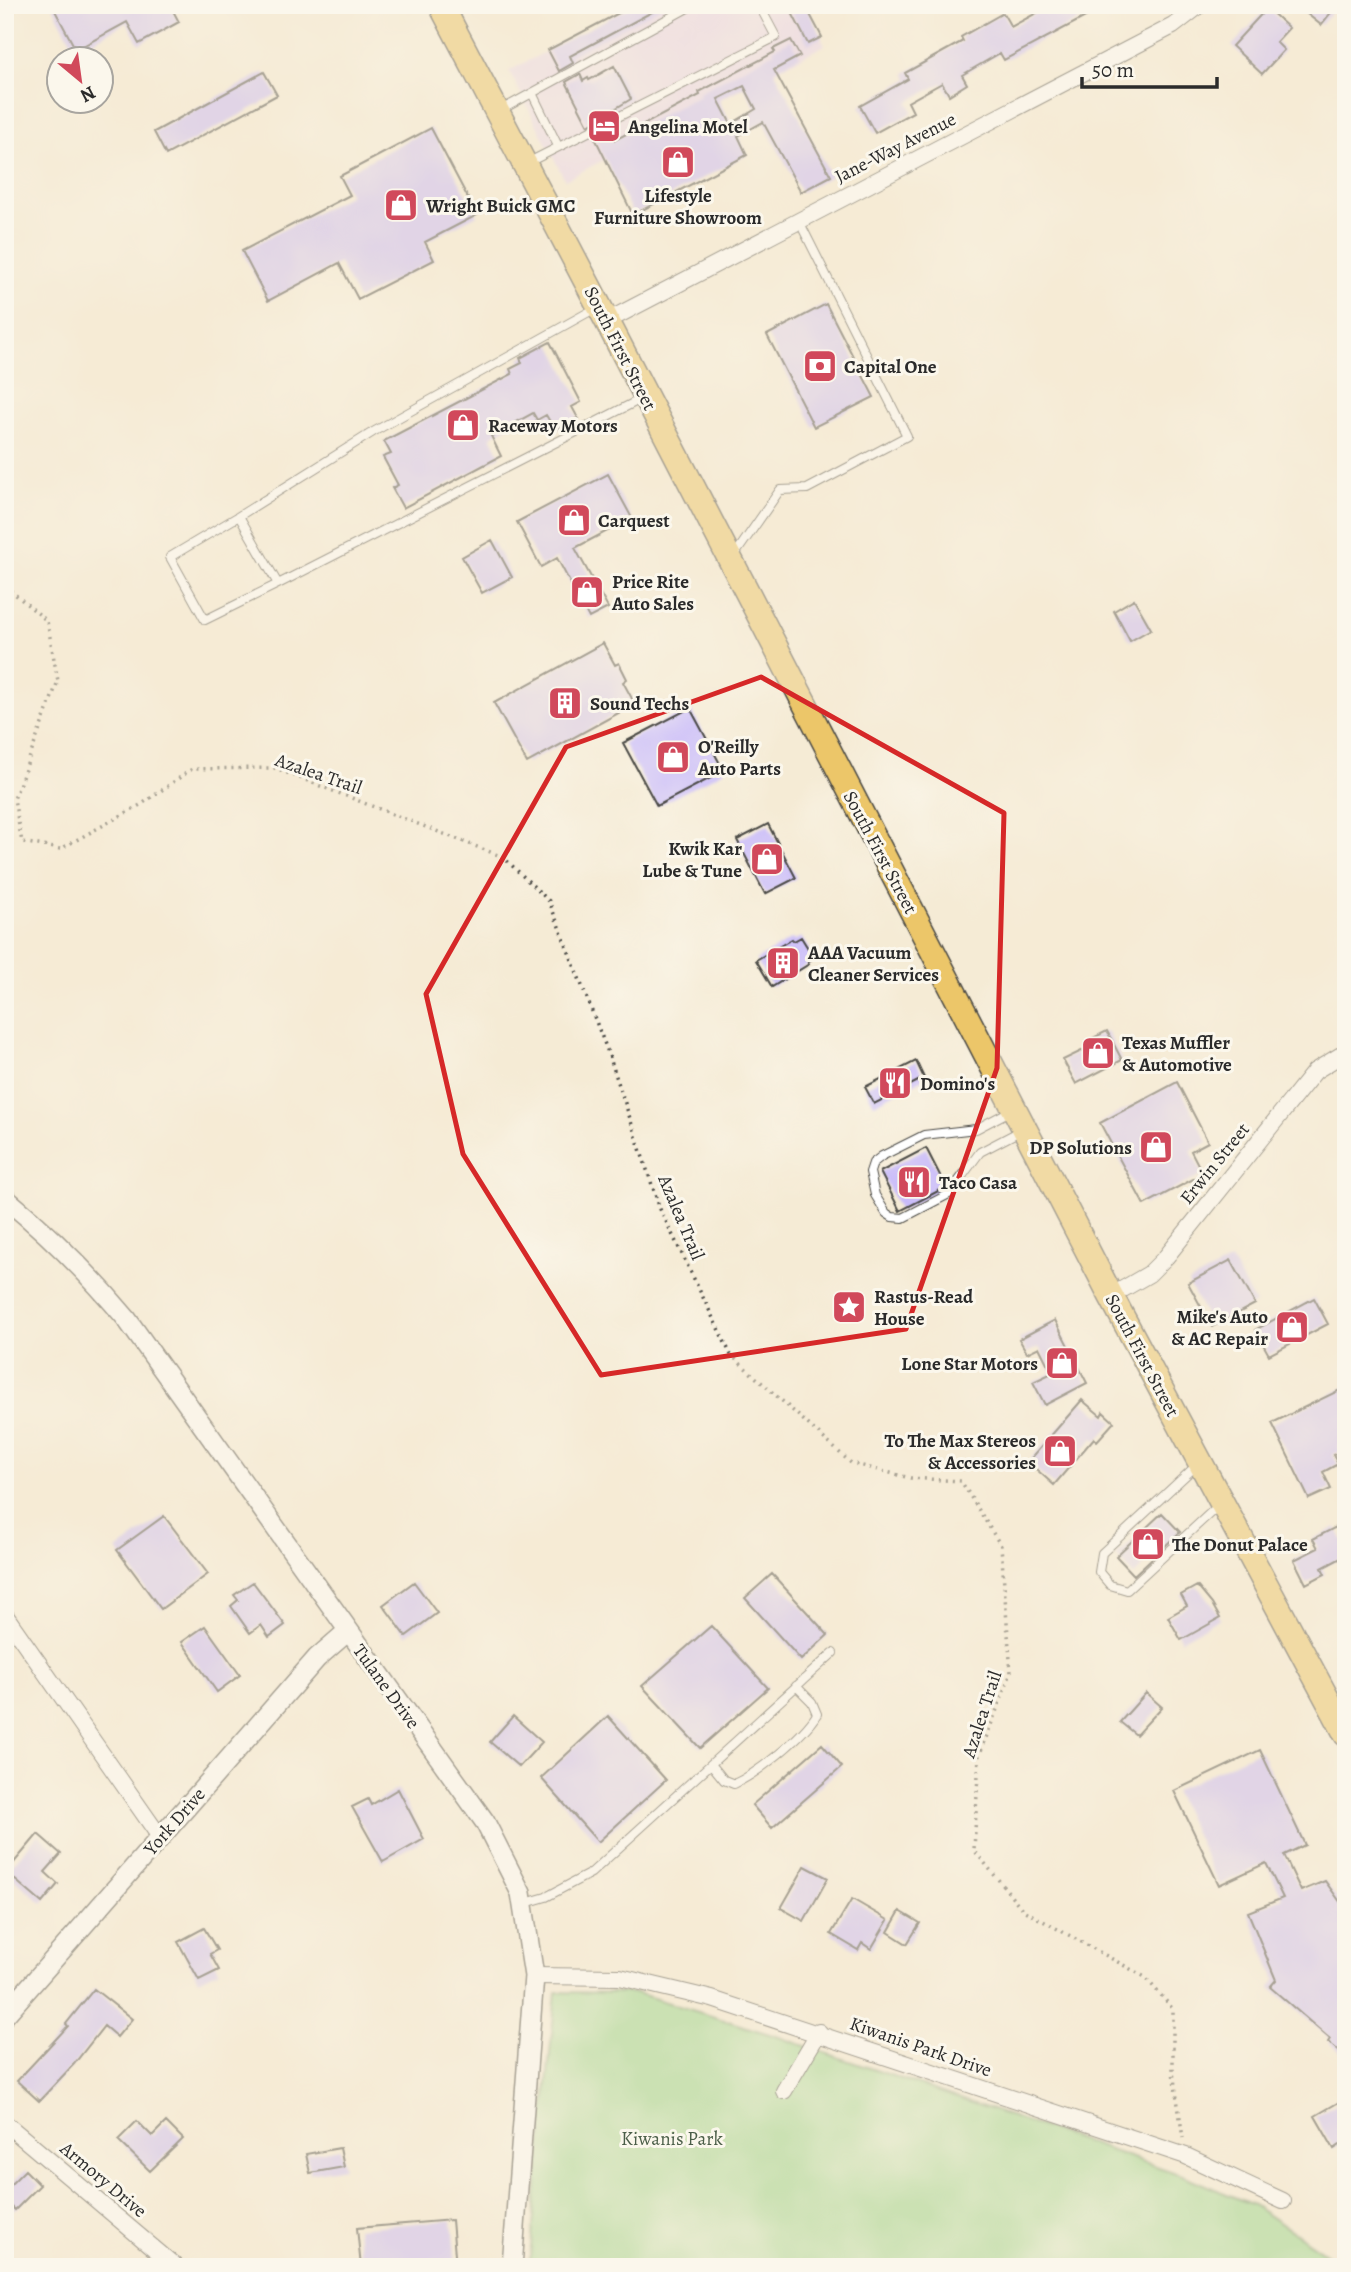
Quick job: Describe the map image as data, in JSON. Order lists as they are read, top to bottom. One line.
{"streets":{"main road":["South First Street"],"street":["Jane-Way Avenue","Erwin Street","Tulane Drive","York Drive","Kiwanis Park Drive","Armory Drive"],"path":["Azalea Trail"]},"crossings":[["Jane-Way Avenue","South First Street"],["South First Street","Erwin Street"],["Azalea Trail","Kiwanis Park Drive"],["Tulane Drive","York Drive"],["Tulane Drive","Kiwanis Park Drive"]],"parks":["Kiwanis Park"],"places":{"hotel":["Angelina Motel"],"shop":["Lifestyle Furniture Showroom","Wright Buick GMC","Raceway Motors","Carquest","Price Rite Auto Sales","O'Reilly Auto Parts","Kwik Kar Lube & Tune","Texas Muffler & Automotive","DP Solutions","Mike's Auto & AC Repair","Lone Star Motors","To The Max Stereos & Accessories","The Donut Palace"],"bank":["Capital One"],"building":["Sound Techs","AAA Vacuum Cleaner Services"],"restaurant":["Domino's","Taco Casa"],"place":["Rastus-Read House"]},"scale_bar":"50 m","north":"bottom right"}
